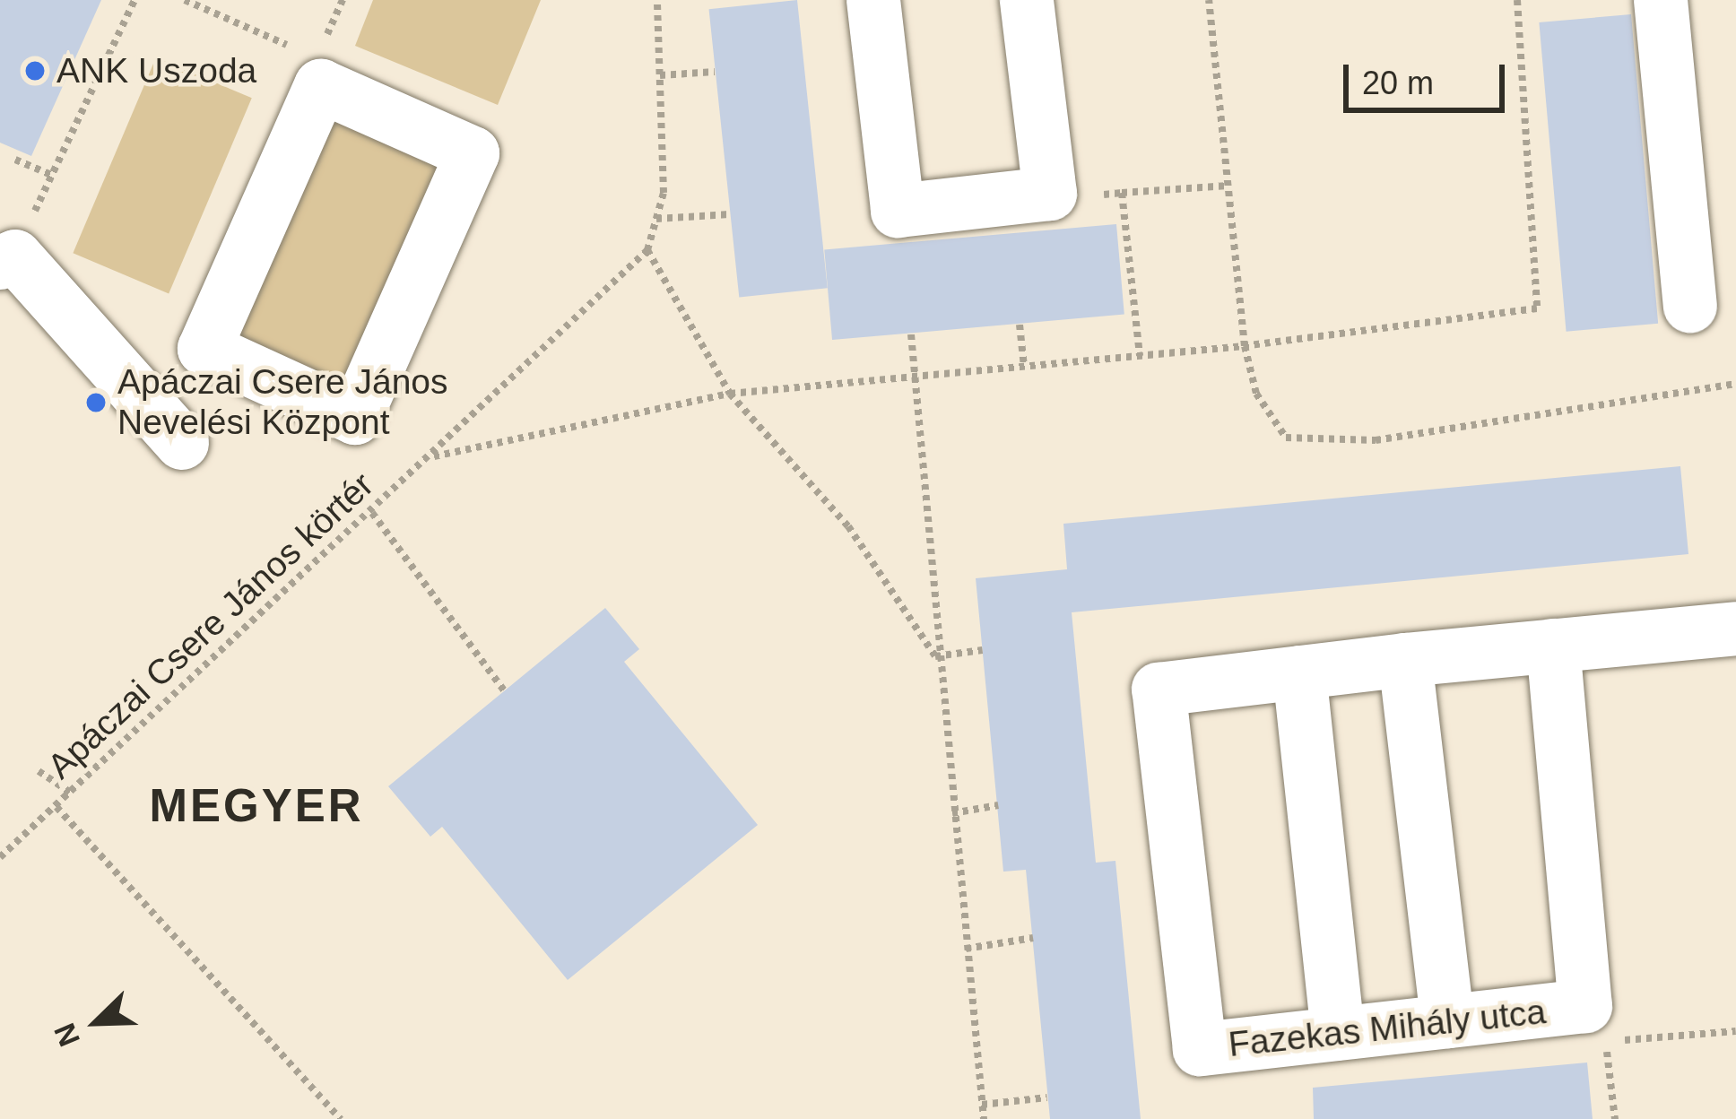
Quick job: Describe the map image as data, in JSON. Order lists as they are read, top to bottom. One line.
{"streets":{"street":["Fazekas Mihály utca"],"path":["Apáczai Csere János körtér"]},"districts":["MEGYER"],"places":["ANK Uszoda","Apáczai Csere János Nevelési Központ"],"scale_bar":"20 m","north":"bottom left"}
